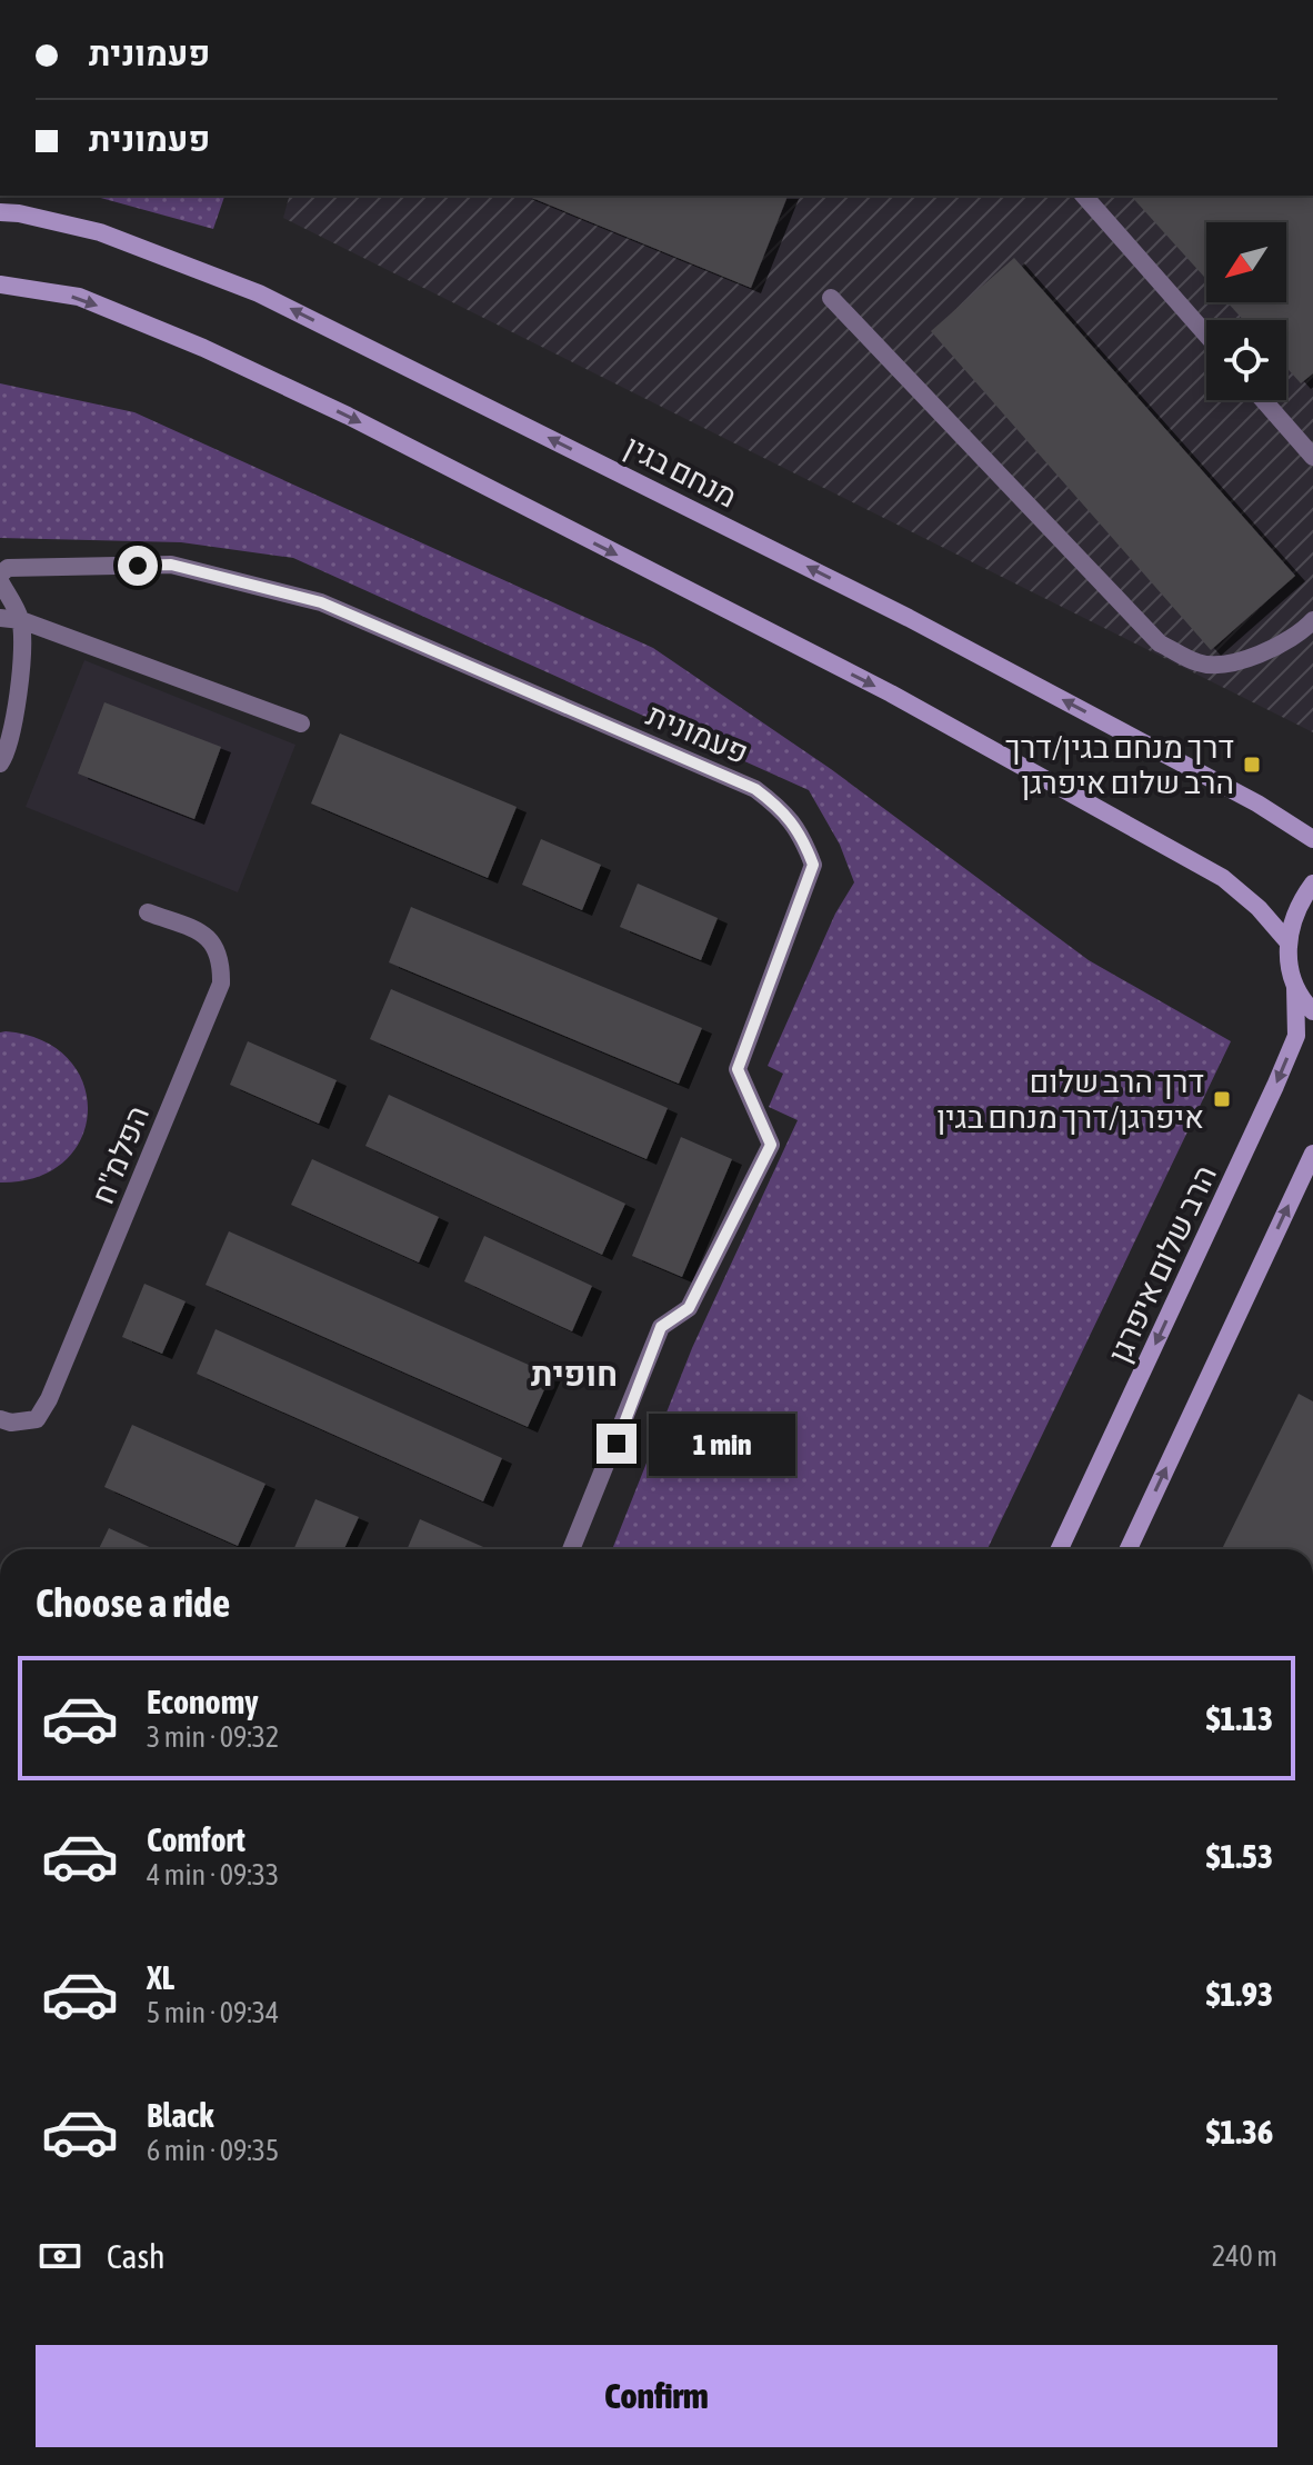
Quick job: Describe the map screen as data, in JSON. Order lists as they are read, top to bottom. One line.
{"streets":{"main road":["מנחם בגין","הרב שלום איפרגן"],"street":["פעמונית","הפלמ\"ח"]},"districts":["חופית"],"places":{"transit":["דרך מנחם בגין/דרך הרב שלום איפרגן","דרך הרב שלום איפרגן/דרך מנחם בגין"]},"north":"bottom left","page":{"banner":["פעמונית","פעמונית"],"bubble":"1 min","heading":"Choose a ride","list":[{"name":"Economy","note":"3 min · 09:32","value":"$1.13"},{"name":"Comfort","note":"4 min · 09:33","value":"$1.53"},{"name":"XL","note":"5 min · 09:34","value":"$1.93"},{"name":"Black","note":"6 min · 09:35","value":"$1.36"}],"pay":["Cash","240 m"],"buttons":"Confirm"}}
